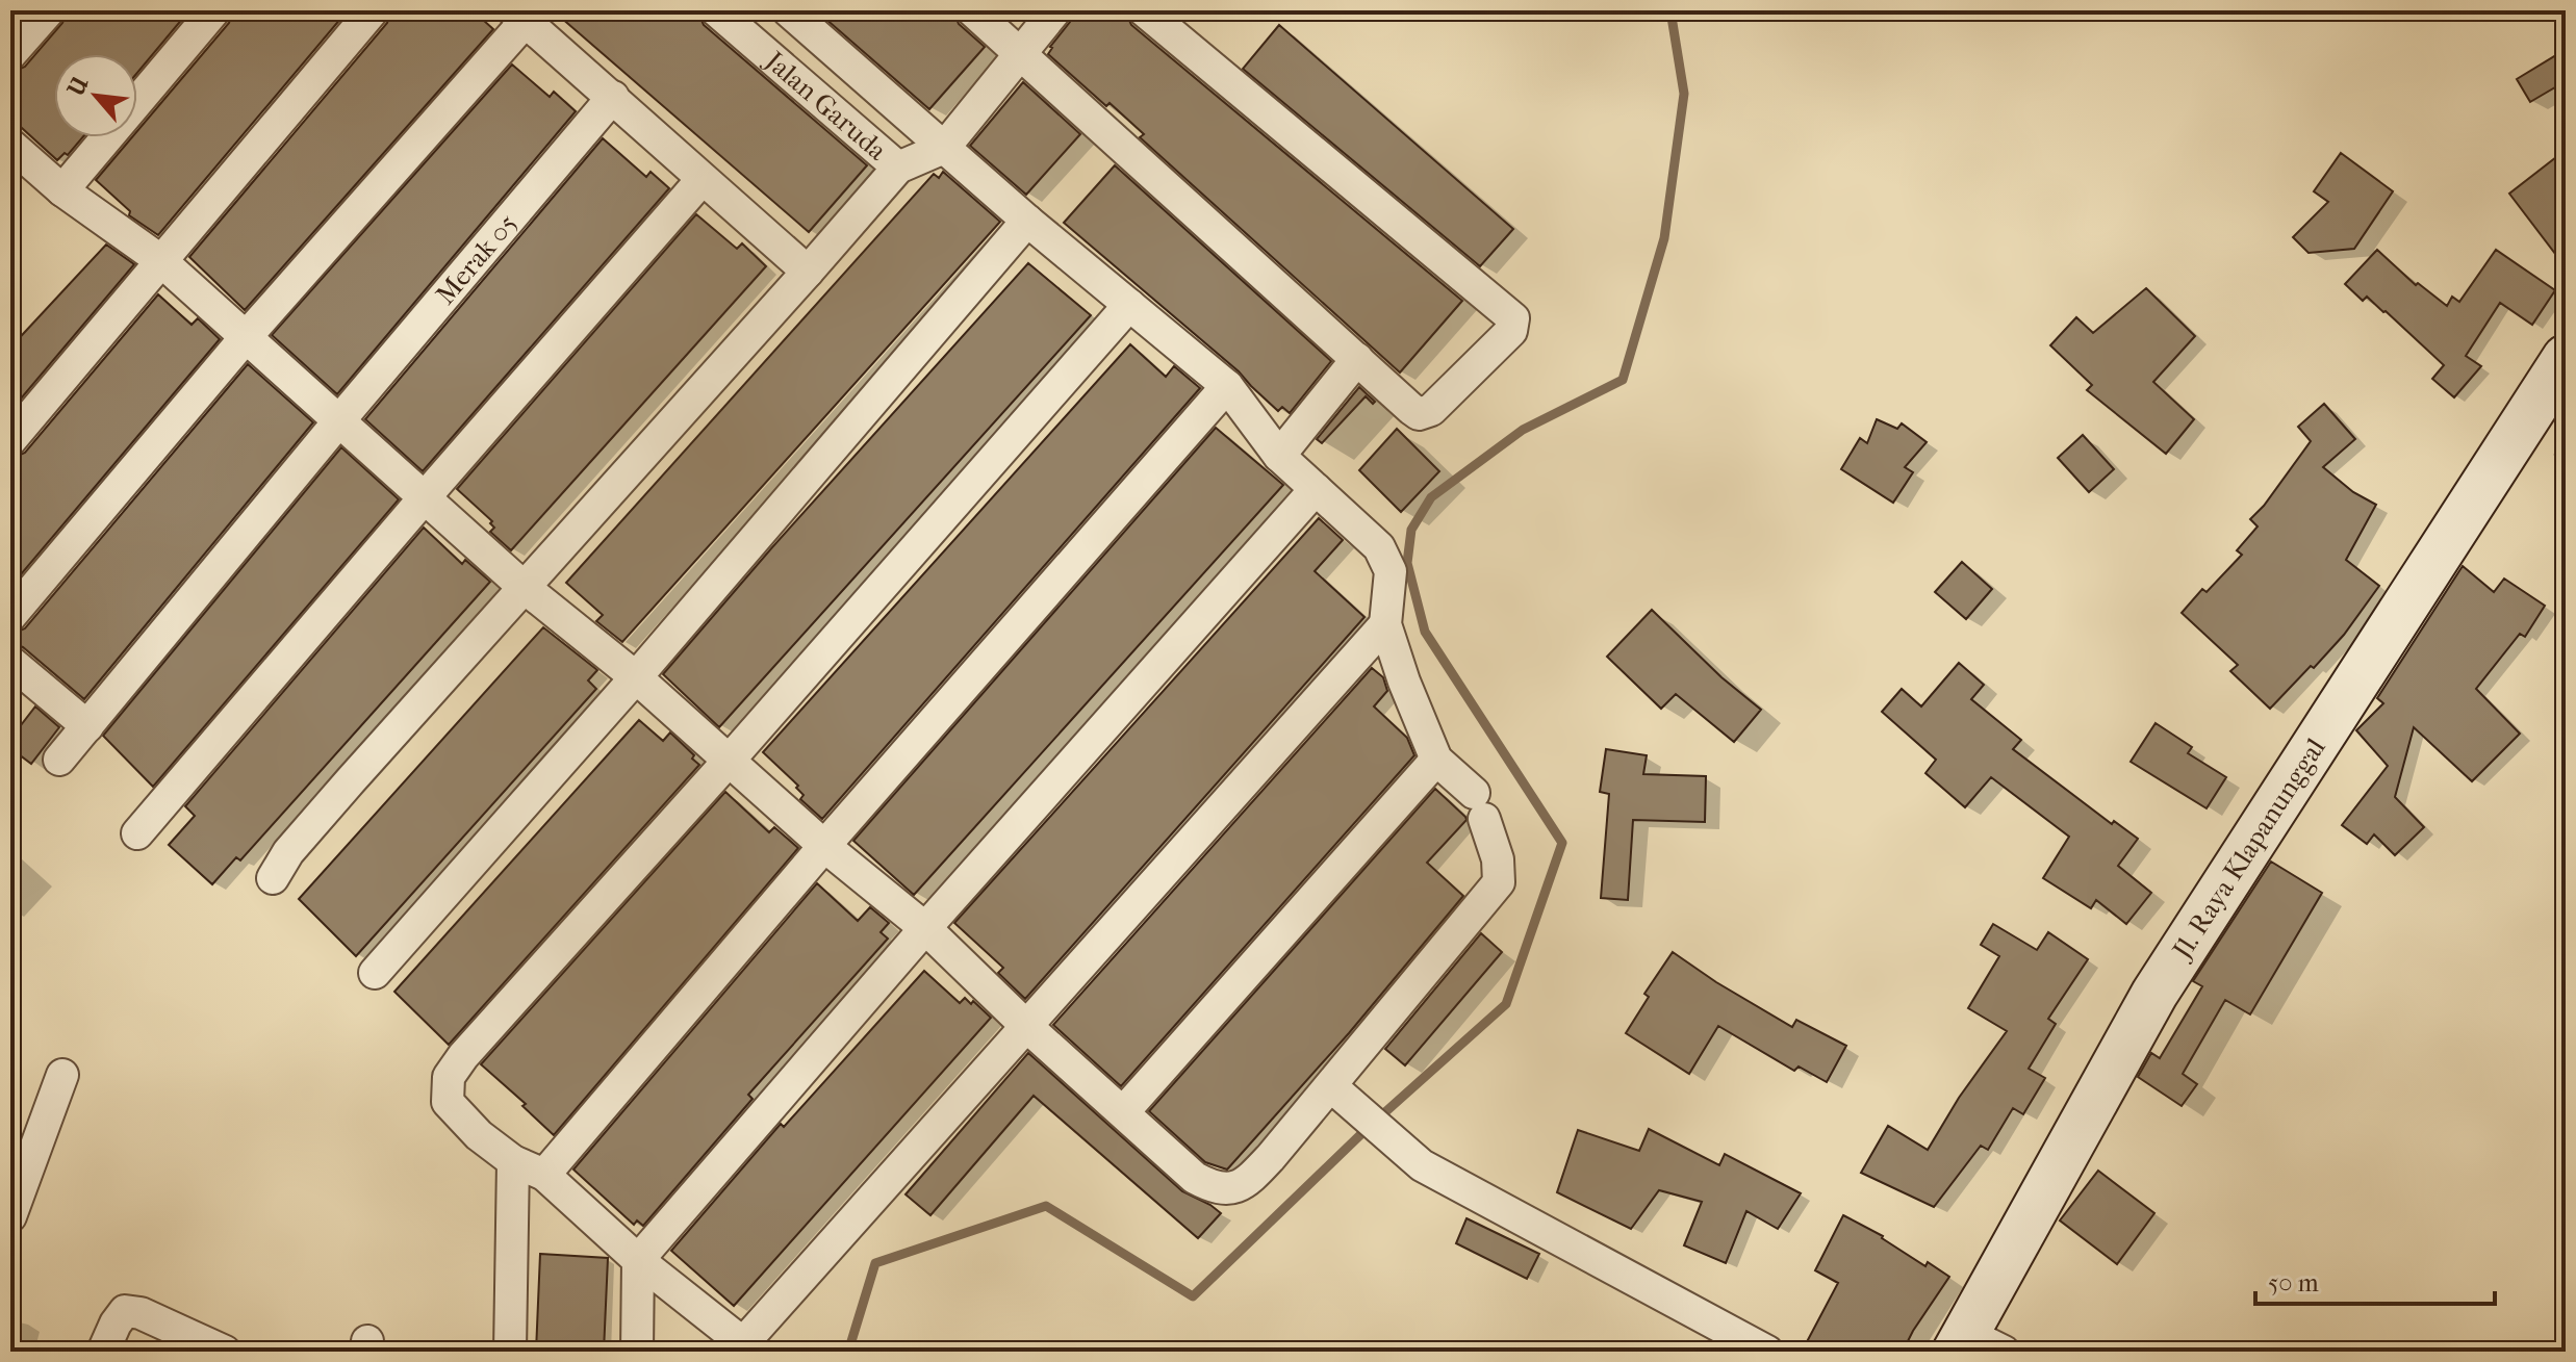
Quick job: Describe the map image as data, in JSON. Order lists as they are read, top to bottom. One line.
{"streets":{"street":["Jalan Garuda","Merak 05","Jl. Raya Klapanunggal"]},"scale_bar":"50 m","north":"top left"}
